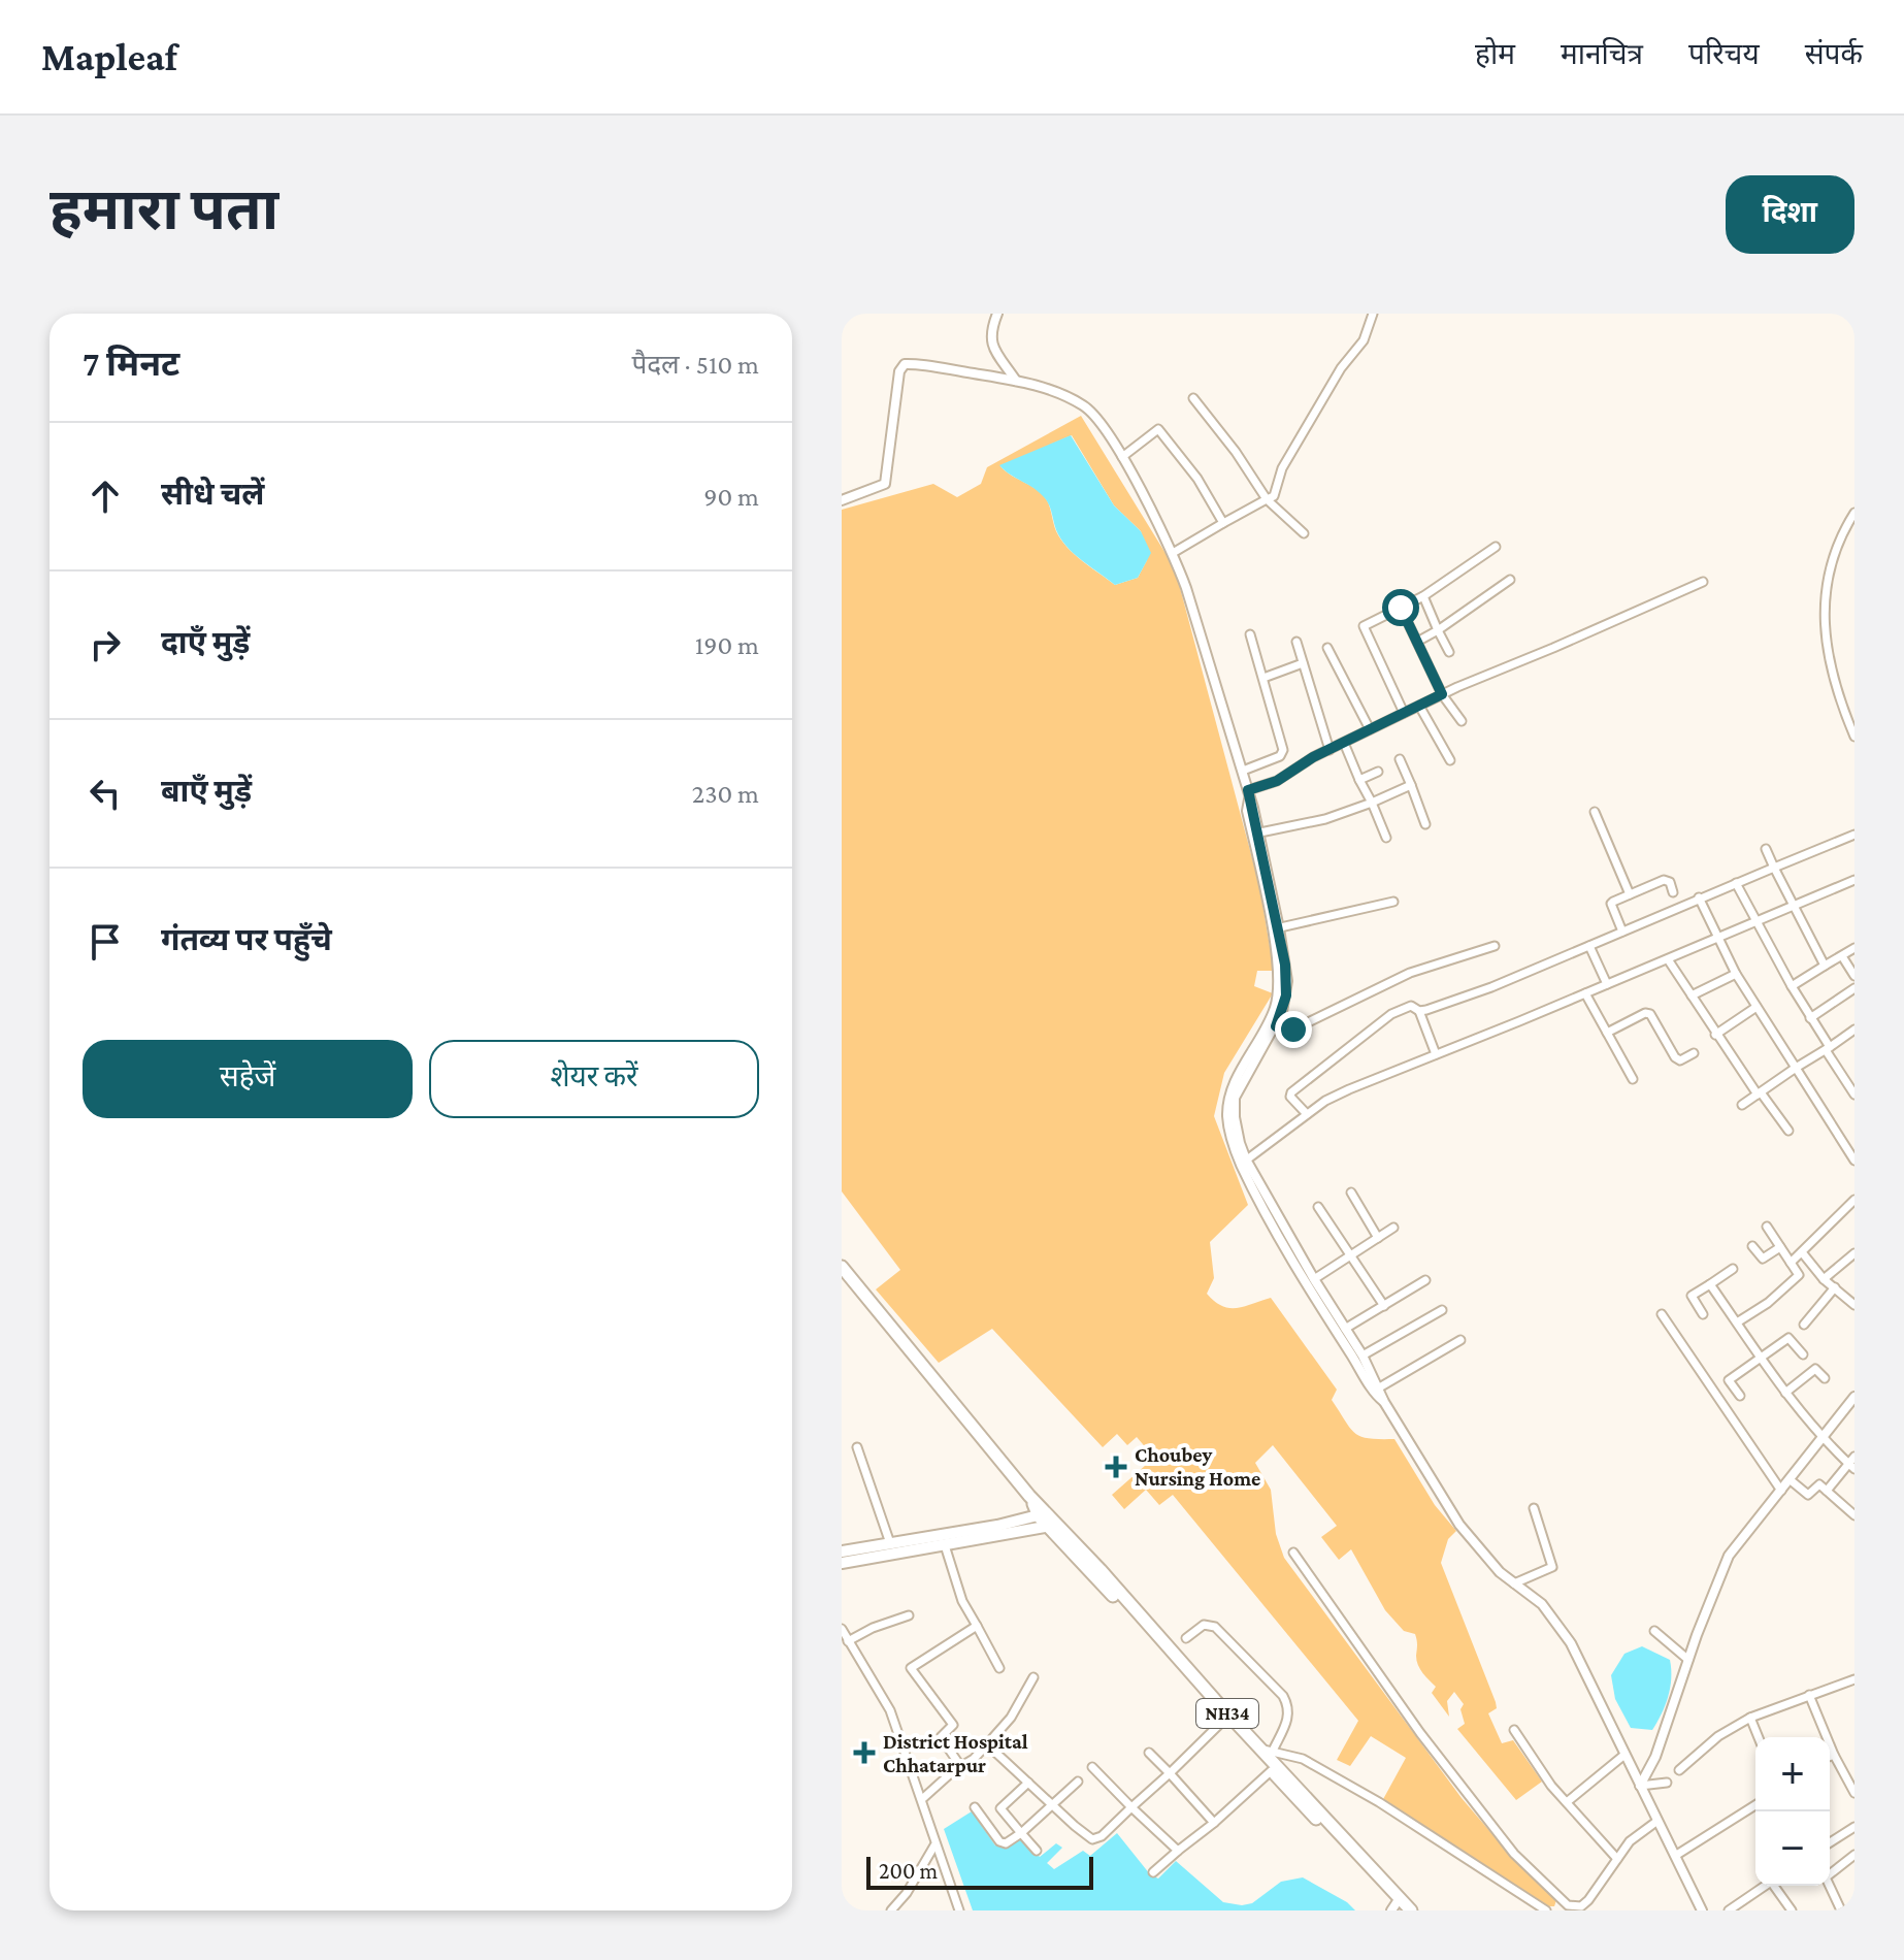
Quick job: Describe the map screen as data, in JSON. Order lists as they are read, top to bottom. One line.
{"streets":{"highway":["NH34"]},"places":{"health":["Choubey Nursing Home","District Hospital Chhatarpur"]},"scale_bar":"200 m","page":{"header":"Mapleaf","nav":["होम","मानचित्र","परिचय","संपर्क"],"buttons":["दिशा",["सहेजें","शेयर करें"]],"title":"हमारा पता","heading":["7 मिनट","पैदल · 510 m"],"list":[["सीधे चलें","90 m"],["दाएँ मुड़ें","190 m"],["बाएँ मुड़ें","230 m"],"गंतव्य पर पहुँचे"],"map_buttons":["+","−"],"scale":"200 m"}}
